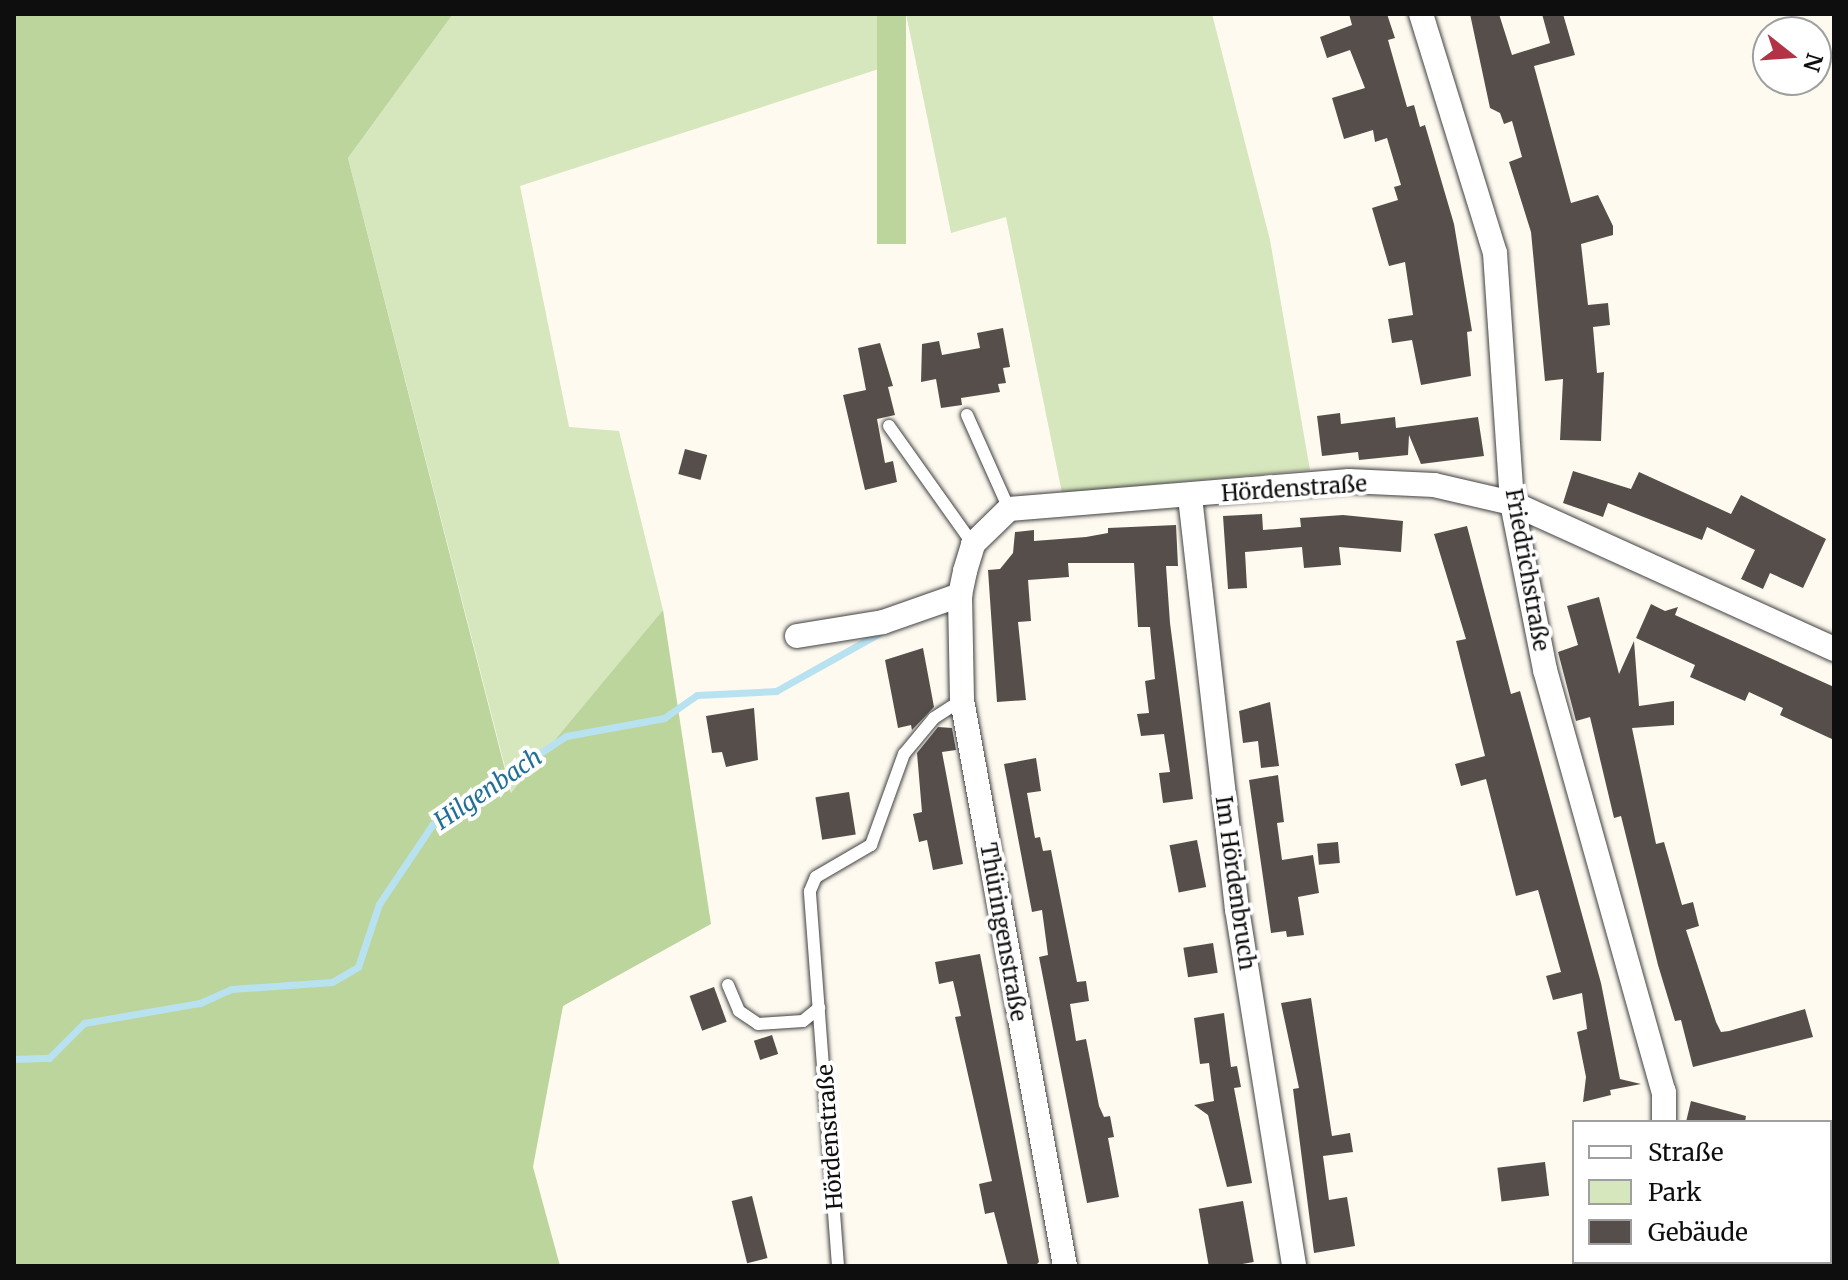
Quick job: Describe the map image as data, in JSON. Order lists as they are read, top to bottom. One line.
{"streets":{"street":["Hördenstraße","Friedrichstraße","Im Hördenbruch","Thüringenstraße"]},"crossings":[["Hördenstraße","Friedrichstraße"],["Hördenstraße","Im Hördenbruch"],["Hördenstraße","Thüringenstraße"]],"water":["Hilgenbach"],"legend":["Straße","Park","Gebäude"],"north":"right"}
